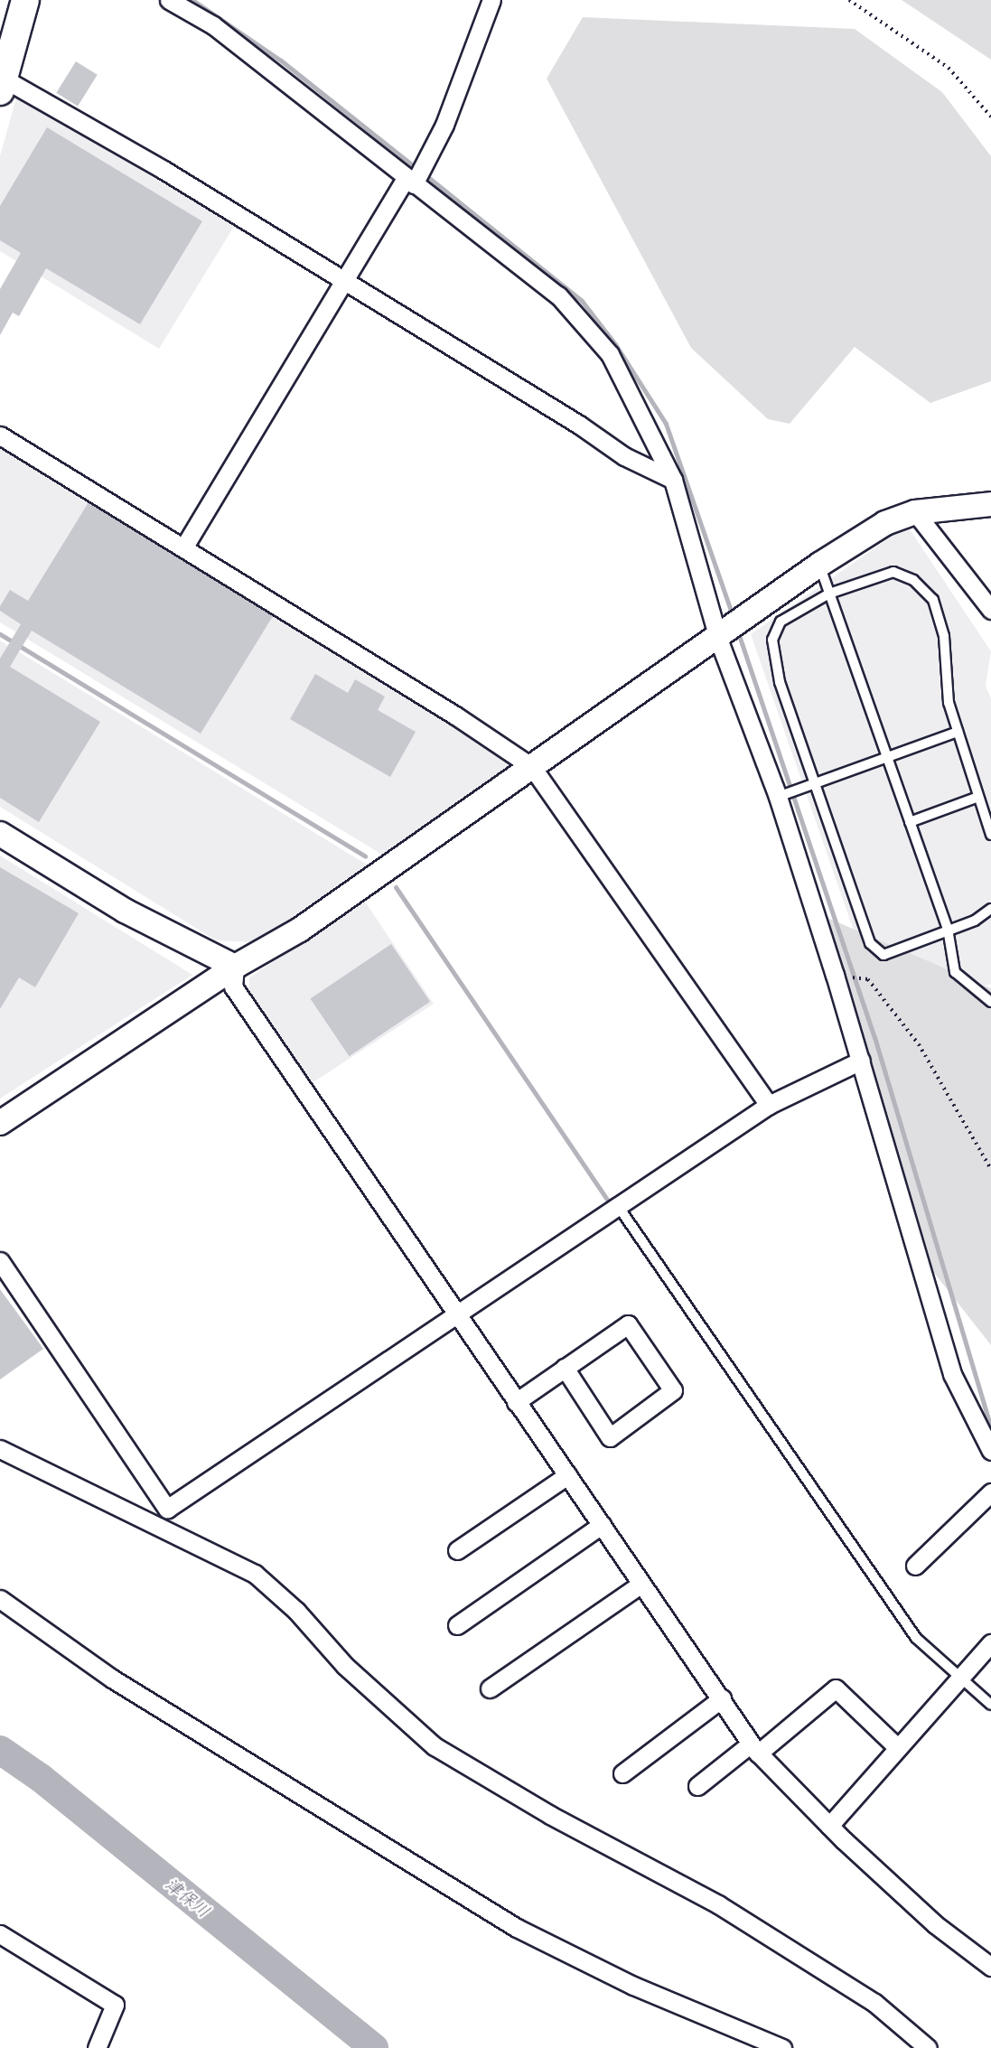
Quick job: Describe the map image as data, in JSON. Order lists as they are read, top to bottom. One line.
{"water":["津保川"]}
